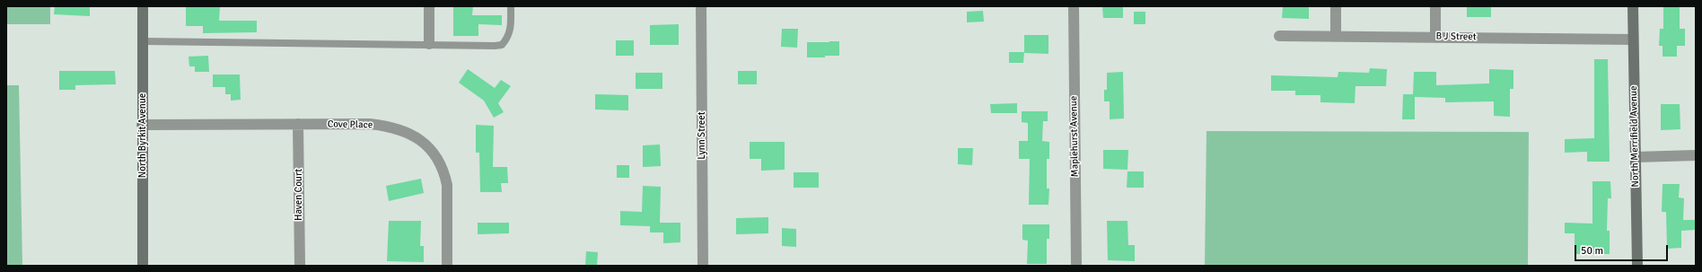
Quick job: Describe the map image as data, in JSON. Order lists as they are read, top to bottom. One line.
{"streets":{"street":["B J Street","Cove Place","North Byrkit Avenue","Lynn Street","Maplehurst Avenue","North Merrifield Avenue","Haven Court"]},"crossings":[["B J Street","North Merrifield Avenue"],["Cove Place","North Byrkit Avenue"],["Cove Place","Haven Court"]],"scale_bar":"50 m"}
